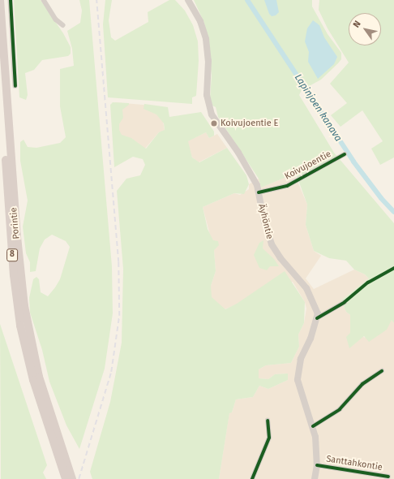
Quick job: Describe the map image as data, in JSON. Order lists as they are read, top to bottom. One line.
{"streets":{"highway":["Porintie","8"],"main road":["Äyhöntie"],"street":["Koivujoentie","Santtahkontie"]},"crossings":[["Koivujoentie","Äyhöntie"]],"water":["Lapinjoen kanava"],"places":["Koivujoentie E"],"north":"top left"}
